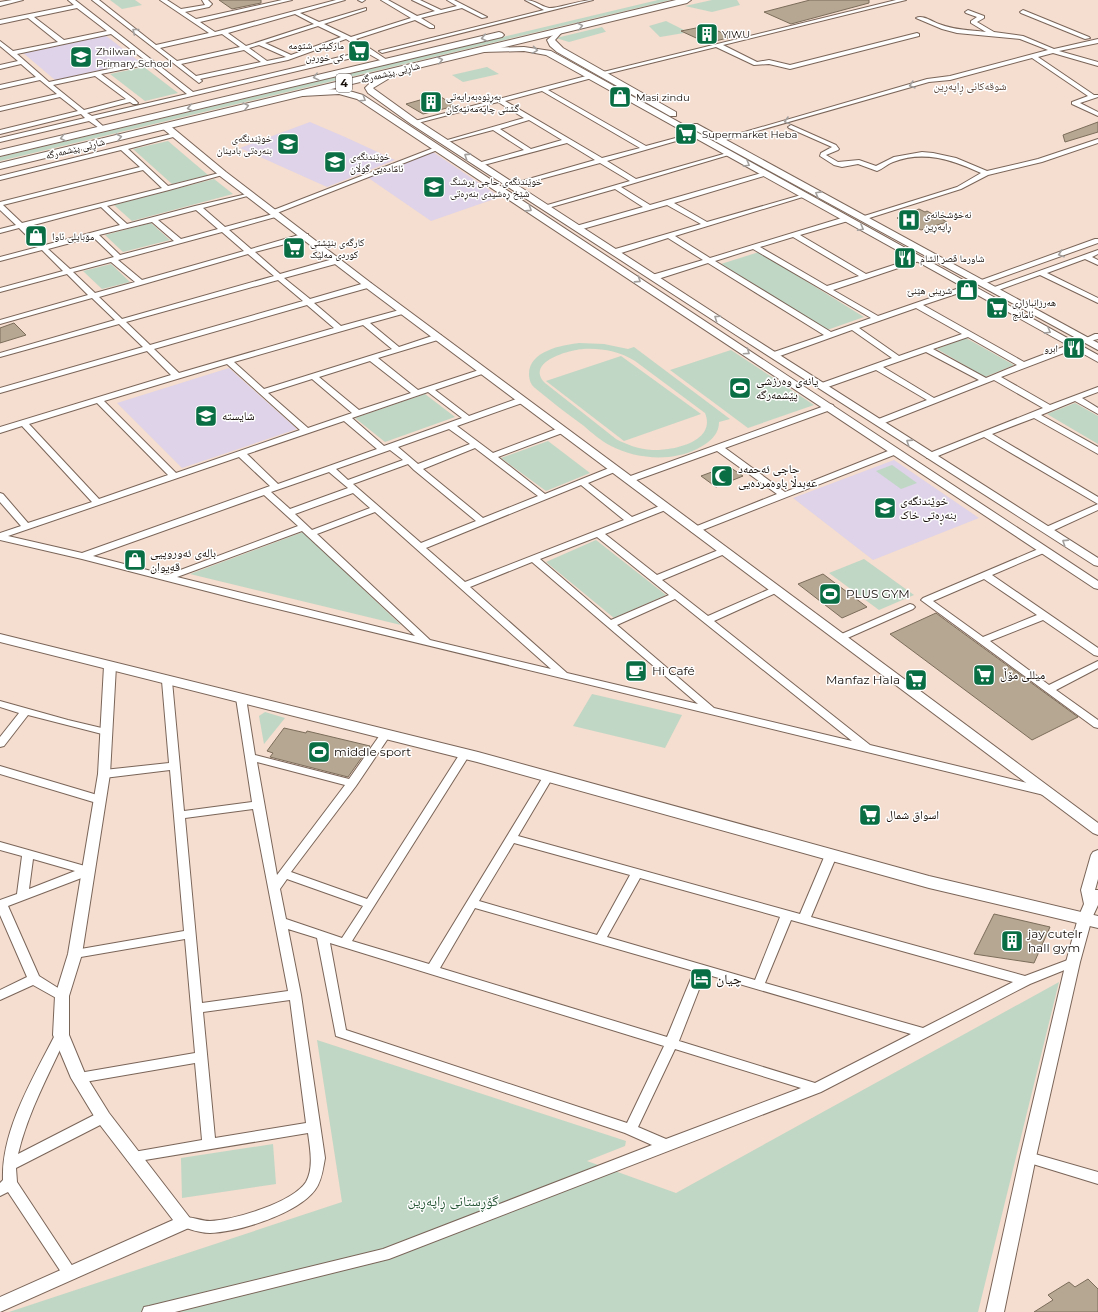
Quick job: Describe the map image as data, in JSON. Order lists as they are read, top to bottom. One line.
{"streets":{"highway":["شاڕێی پێشمەرگە","4"]},"districts":["شوقەکانی ڕاپەڕین"],"parks":["گۆڕستانی ڕاپەڕین"],"places":{"building":["YIWU","بەڕێوەبەرایەتی گشتی چاپەمەنیەکان","jay cutelr hall gym"],"supermarket":["مارکیتی شتومه کی خوردن","Supermarket Heba","کارگەی بنێشتی کوردی مەلیک","هەرزانبازاڕی ئامانج","میللی مۆڵ","Manfaz Hala","اسواق شمال"],"school or university":["Zhilwan Primary School","خوێندنگەی بنەرەتی بادینان","خوێندنگەی ئامادەیی گوڵان","خوێندنگەی حاجی پرشنگ شێخ ڕەشیدی بنەڕەتی","شایستە","خوێندنگەی بنەڕەتی خاک"],"shop":["Masi zindu","مۆبایلی ئاوا","شرینی هێنێ","بالەی ئەوروپیی قەیوان"],"hospital":["نەخۆشخانەی ڕاپەڕین"],"restaurant":["شاورما قصر الشام","ابرو"],"sports":["یانەی وەرزشی پێشمەرگە","PLUS GYM","middle sport"],"mosque":["حاجی ئەحمەد عەبدڵا باوەمردەیی"],"cafe":["Hi Café"],"hotel":["چيان"]}}
